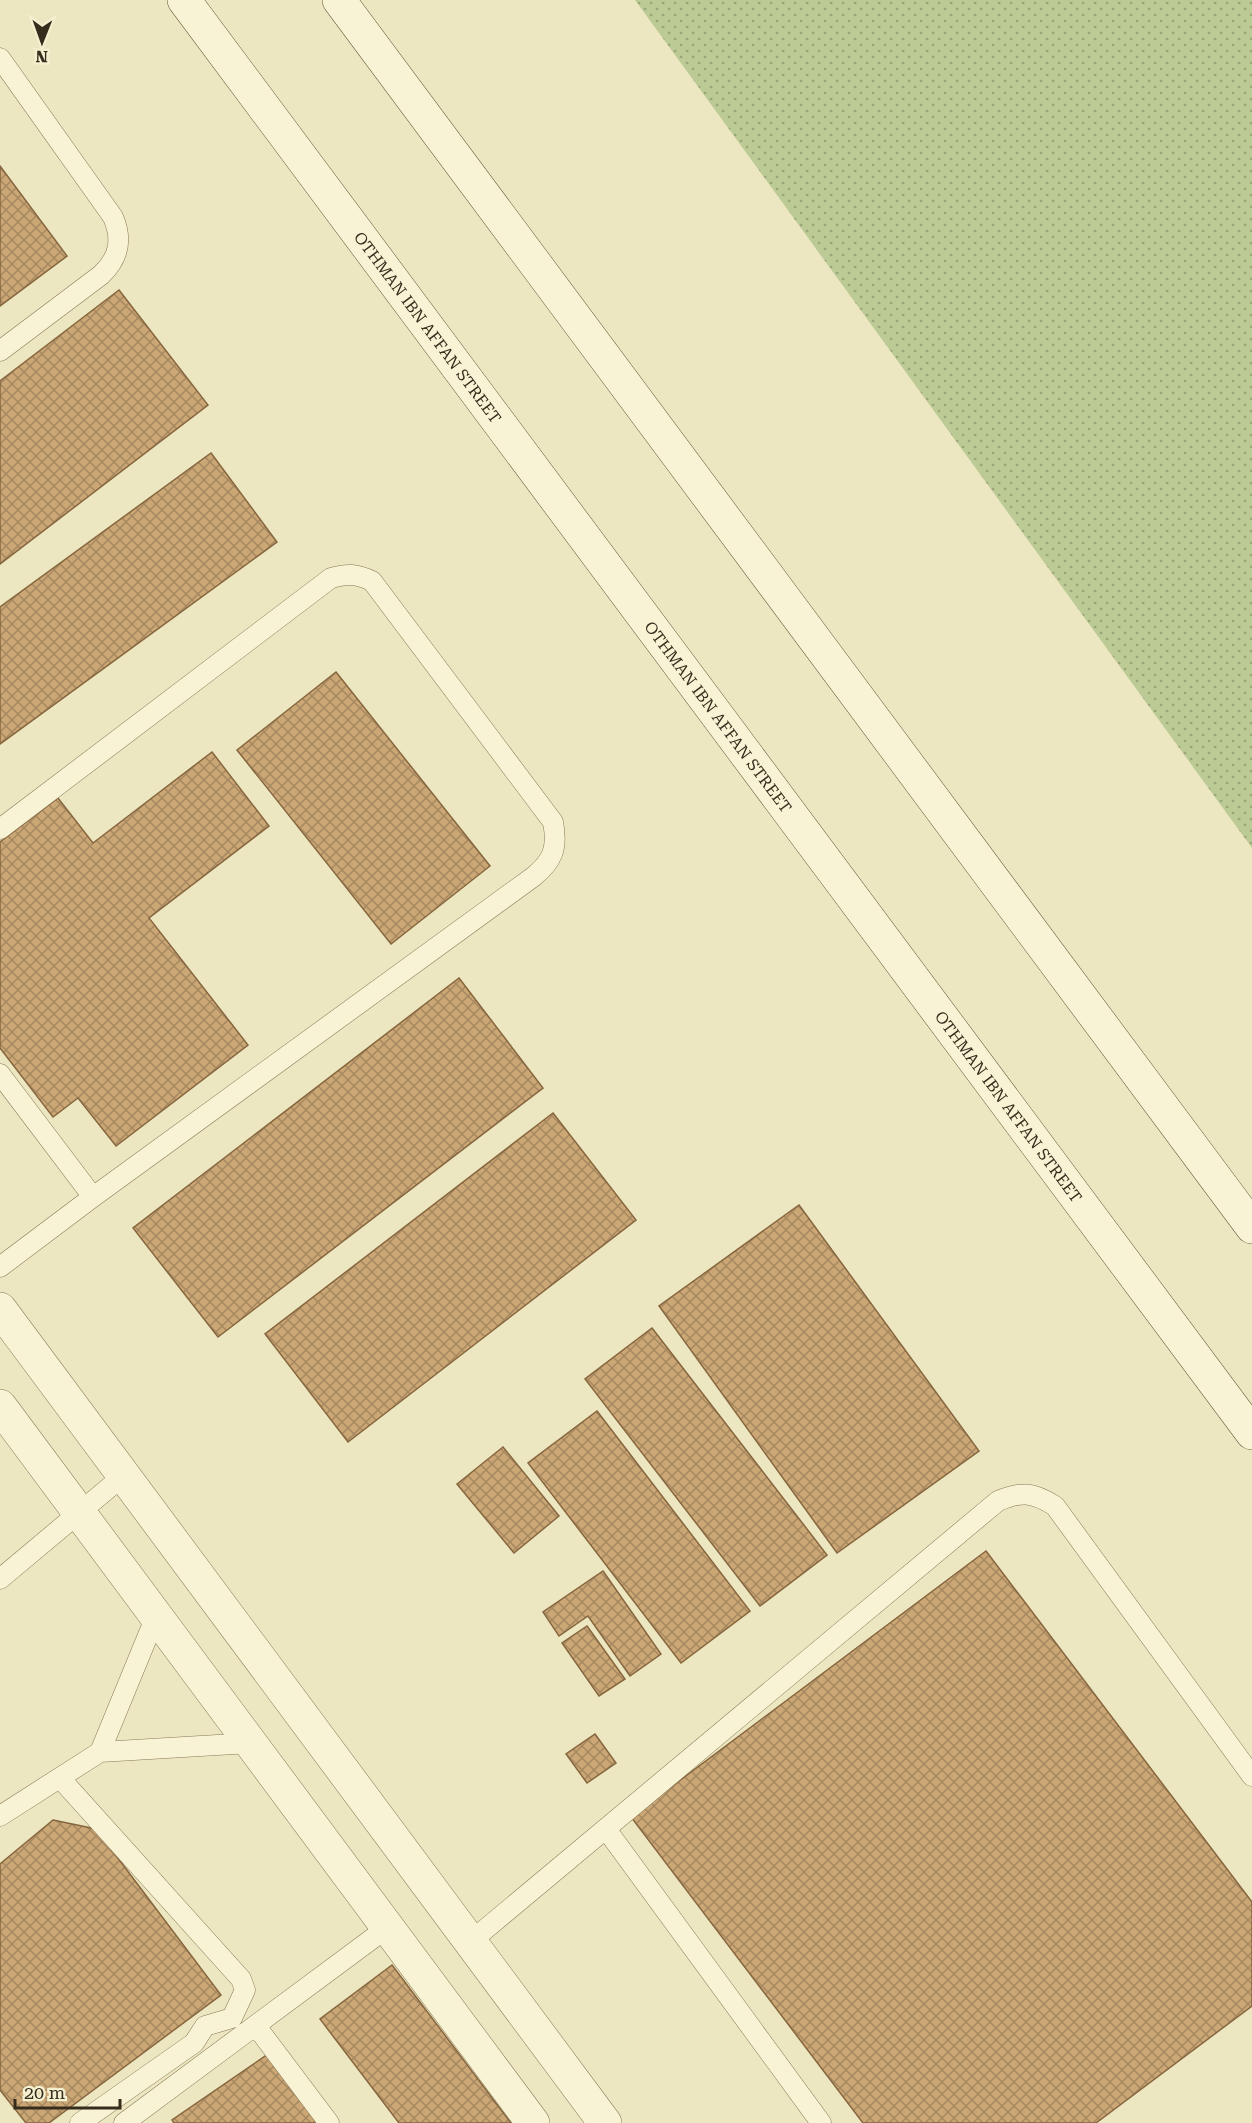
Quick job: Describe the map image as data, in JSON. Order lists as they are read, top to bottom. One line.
{"streets":{"main road":["OTHMAN IBN AFFAN STREET"]},"scale_bar":"20 m","north":"bottom"}
